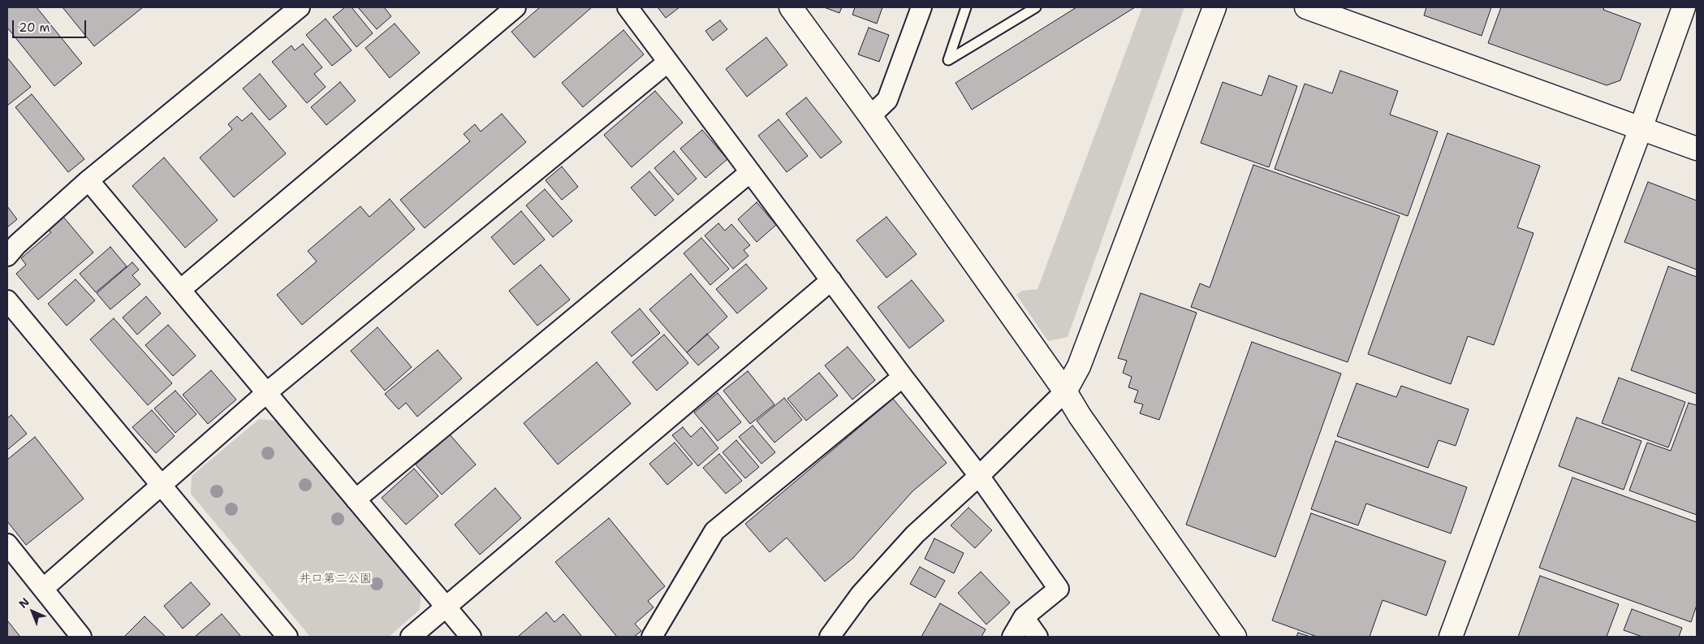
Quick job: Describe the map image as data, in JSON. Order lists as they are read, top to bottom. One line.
{"parks":["井口第二公園"],"scale_bar":"20 m","north":"top left"}
